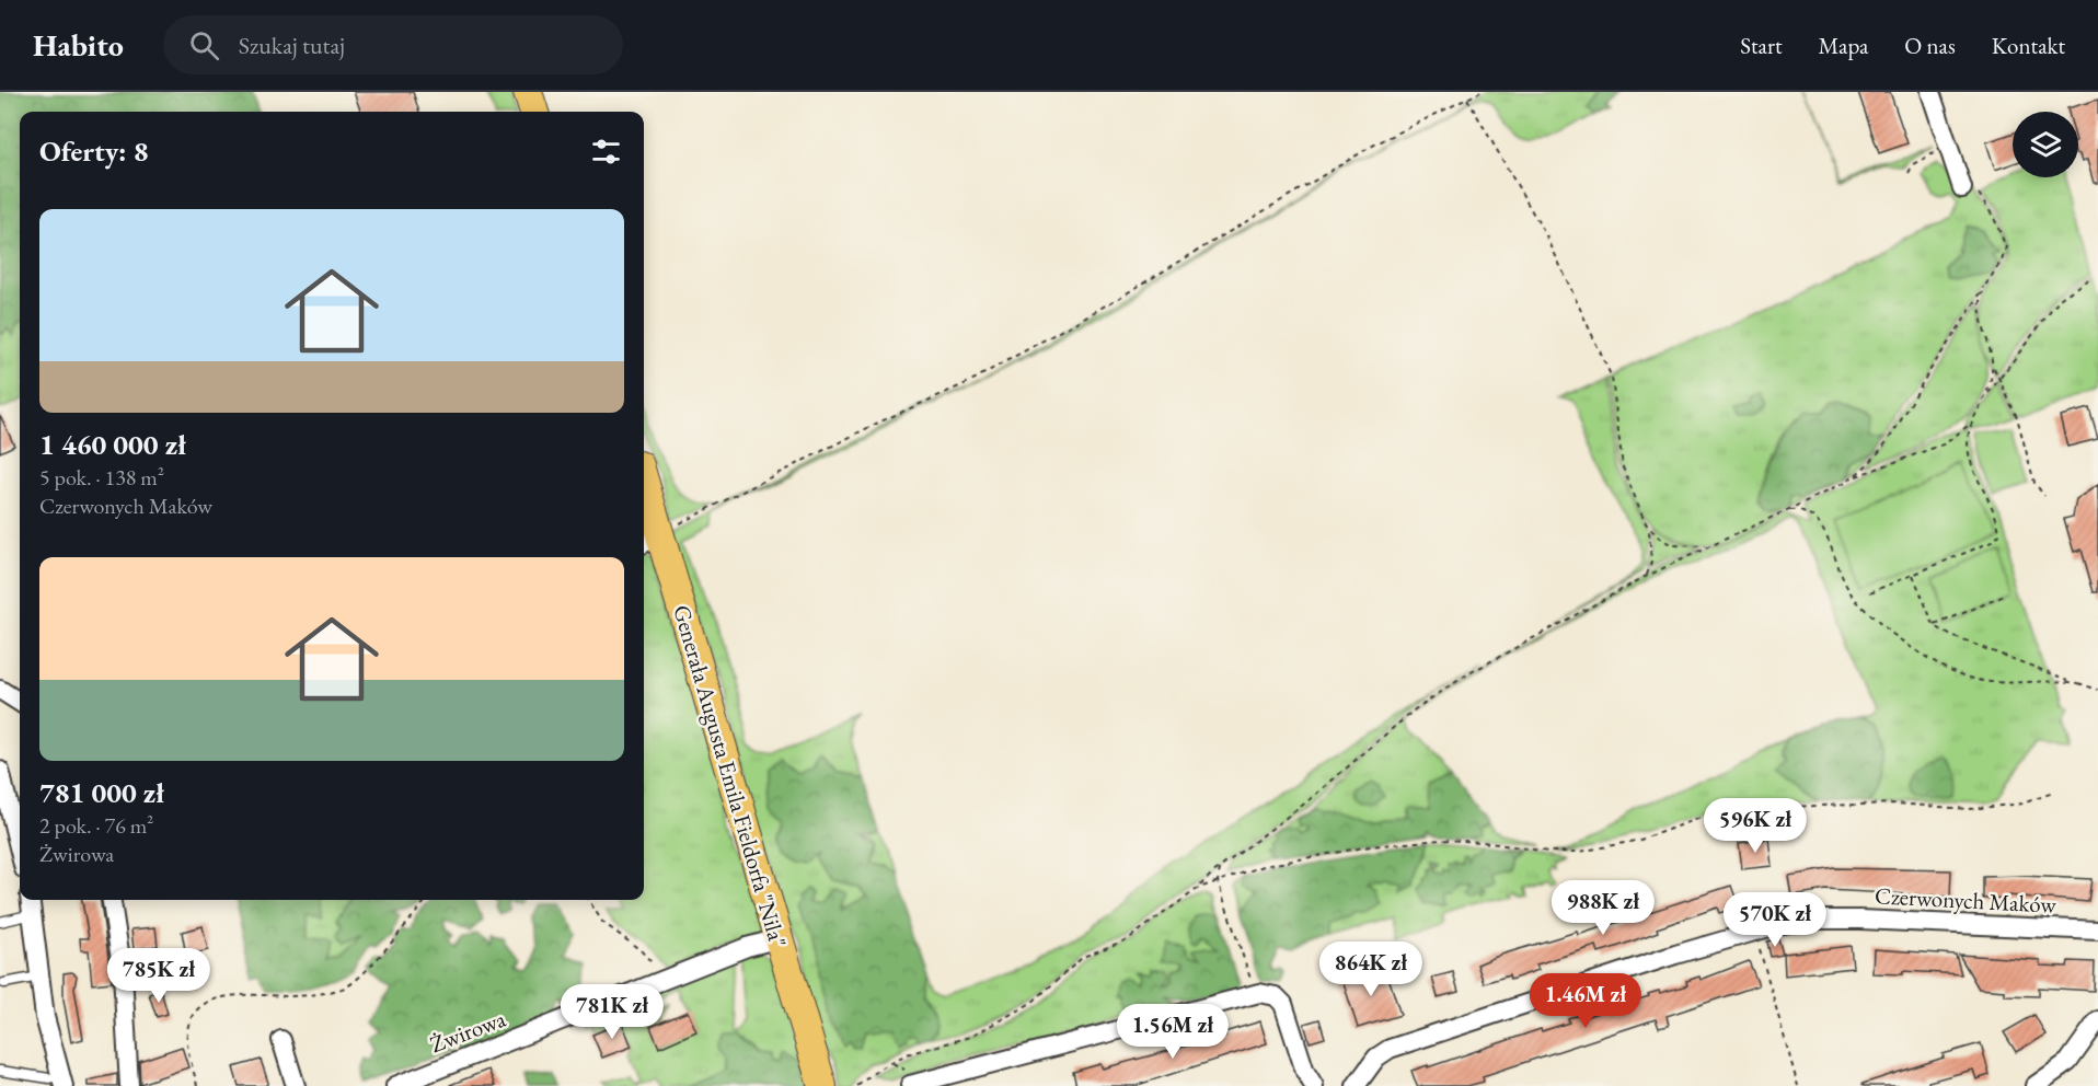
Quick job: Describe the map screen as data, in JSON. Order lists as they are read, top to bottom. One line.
{"streets":{"main road":["Generała Augusta Emila Fieldorfa \"Nila\""],"street":["Czerwonych Maków","Żwirowa"]},"crossings":[["Generała Augusta Emila Fieldorfa \"Nila\"","Żwirowa"]],"page":{"header":"Habito","search":"Szukaj tutaj","nav":["Start","Mapa","O nas","Kontakt"],"heading":"Oferty: 8","list":[{"name":"1 460 000 zł","note":"5 pok. · 138 m² · Czerwonych Maków"},{"name":"781 000 zł","note":"2 pok. · 76 m² · Żwirowa"}],"price":["596K zł","988K zł","570K zł","864K zł","785K zł","1.46M zł","781K zł","1.56M zł"]}}
